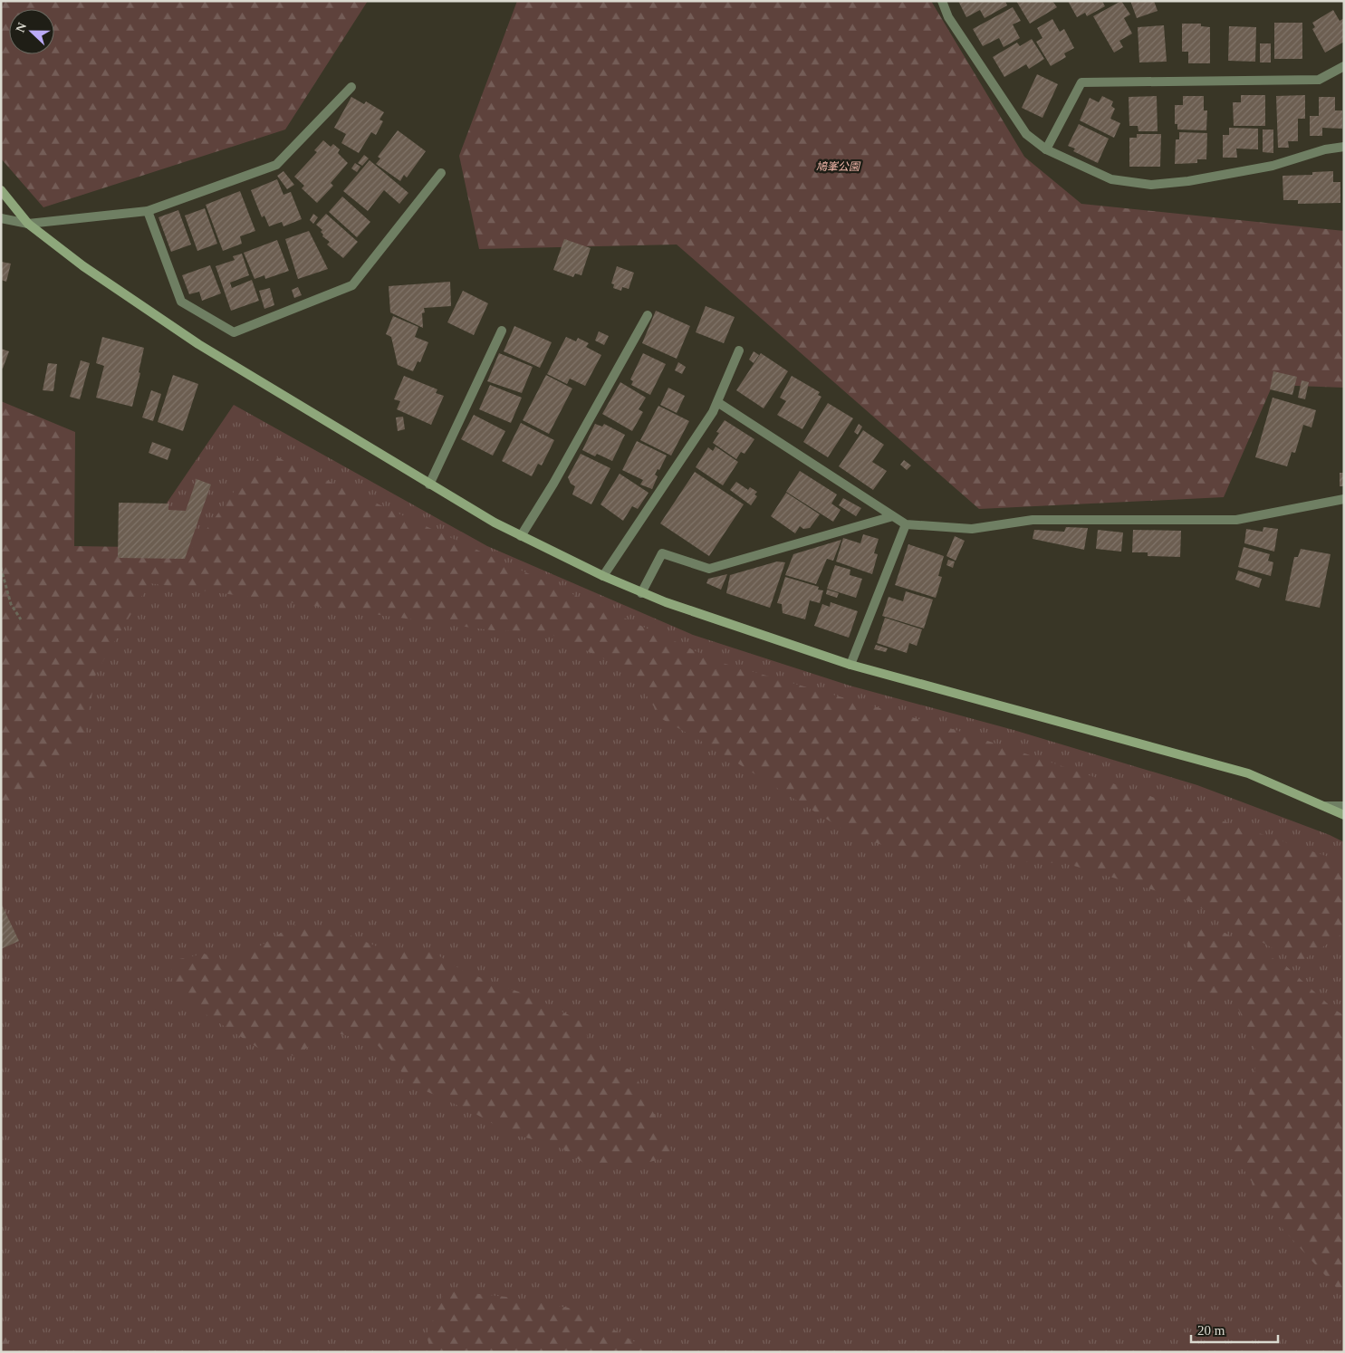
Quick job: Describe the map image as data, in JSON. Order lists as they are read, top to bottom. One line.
{"parks":["鳩峯公園"],"scale_bar":"20 m","north":"left"}
